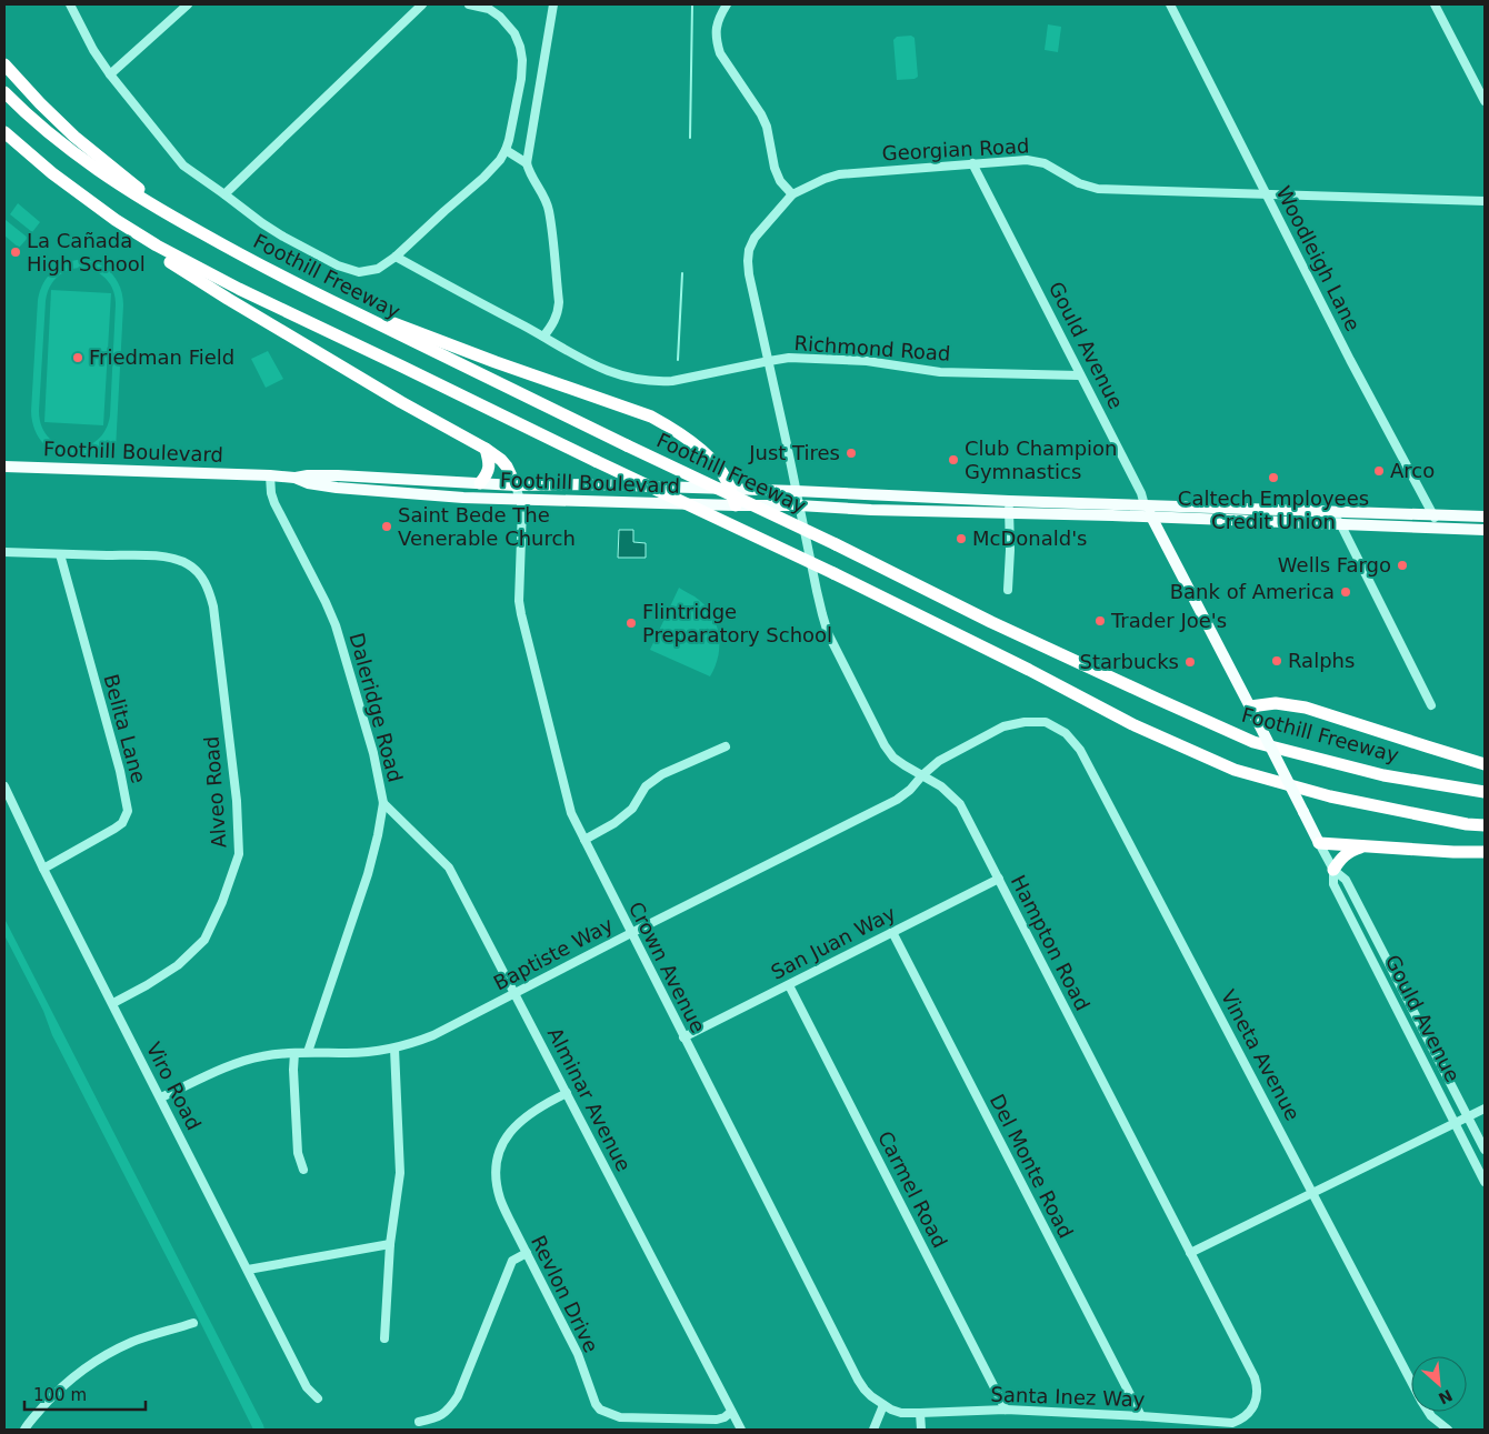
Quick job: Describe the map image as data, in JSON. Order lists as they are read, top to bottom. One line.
{"streets":{"highway":["Foothill Freeway"],"main road":["Gould Avenue","Foothill Boulevard"],"street":["Georgian Road","Woodleigh Lane","Richmond Road","Daleridge Road","Belita Lane","Alveo Road","San Juan Way","Hampton Road","Baptiste Way","Crown Avenue","Vineta Avenue","Viro Road","Alminar Avenue","Del Monte Road","Carmel Road","Revlon Drive","Santa Inez Way"]},"crossings":[["Georgian Road","Woodleigh Lane"],["Georgian Road","Gould Avenue"],["Georgian Road","Richmond Road"],["Georgian Road","Foothill Boulevard"],["Georgian Road","Hampton Road"],["Woodleigh Lane","Foothill Boulevard"],["Gould Avenue","Richmond Road"],["Gould Avenue","Foothill Boulevard"],["Foothill Boulevard","Daleridge Road"],["Foothill Boulevard","Hampton Road"],["Foothill Boulevard","Crown Avenue"],["Daleridge Road","Baptiste Way"],["Daleridge Road","Alminar Avenue"],["Belita Lane","Alveo Road"],["Belita Lane","Viro Road"],["Alveo Road","Viro Road"],["San Juan Way","Hampton Road"],["San Juan Way","Crown Avenue"],["San Juan Way","Del Monte Road"],["San Juan Way","Carmel Road"],["Hampton Road","Baptiste Way"],["Hampton Road","Santa Inez Way"],["Baptiste Way","Crown Avenue"],["Baptiste Way","Vineta Avenue"],["Baptiste Way","Viro Road"],["Baptiste Way","Alminar Avenue"],["Crown Avenue","Santa Inez Way"],["Alminar Avenue","Revlon Drive"],["Del Monte Road","Santa Inez Way"],["Carmel Road","Santa Inez Way"]],"places":["La Cañada High School","Friedman Field","Just Tires","Club Champion Gymnastics","Arco","Caltech Employees Credit Union","Saint Bede The Venerable Church","McDonald's","Wells Fargo","Bank of America","Trader Joe's","Flintridge Preparatory School","Ralphs","Starbucks"],"scale_bar":"100 m","north":"bottom right"}
